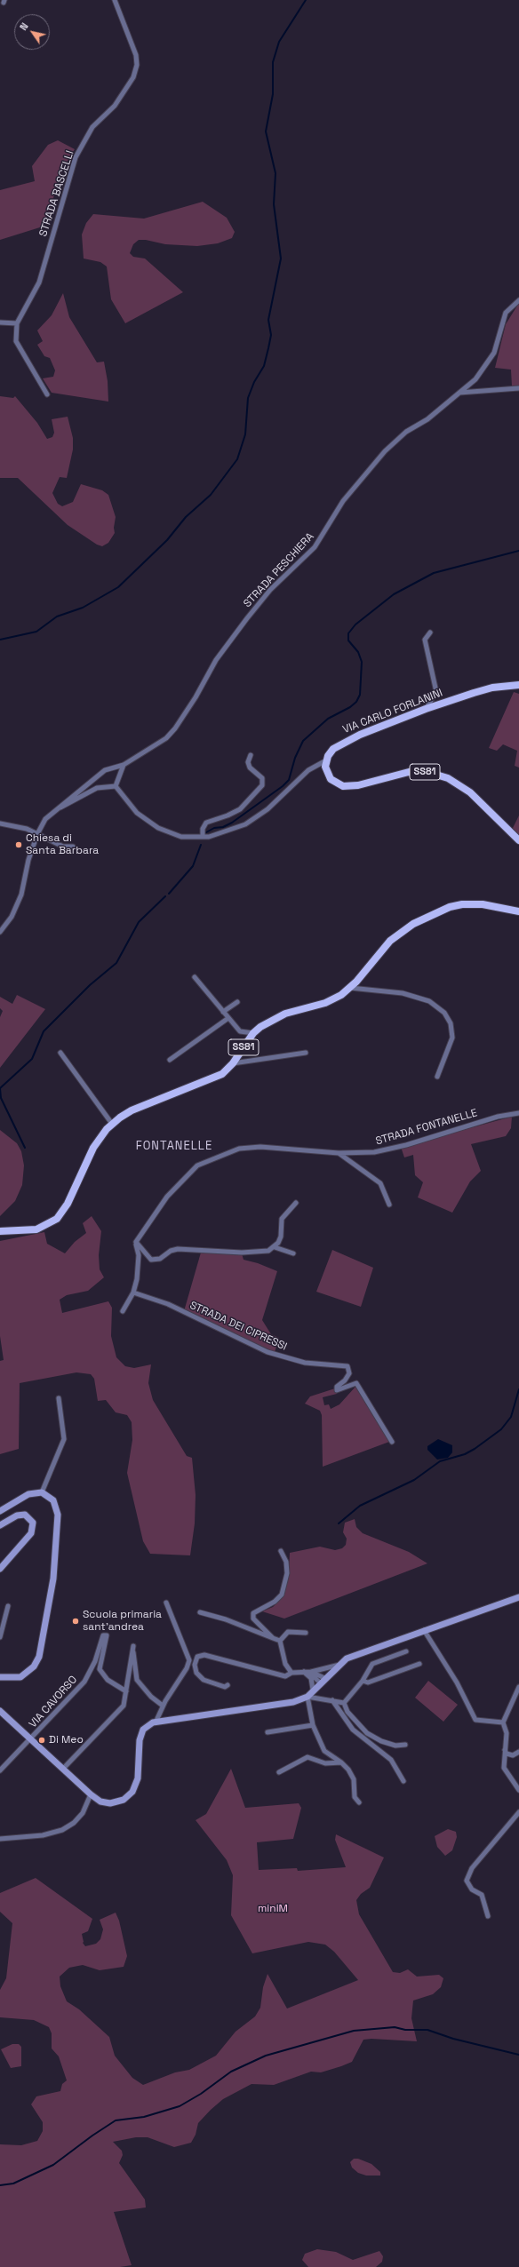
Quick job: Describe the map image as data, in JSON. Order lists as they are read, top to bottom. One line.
{"streets":{"main road":["VIA CARLO FORLANINI","SS81"],"street":["STRADA BASCELLI","STRADA PESCHIERA","STRADA FONTANELLE","STRADA DEI CIPRESSI","VIA CAVORSO"]},"crossings":[["VIA CARLO FORLANINI","SS81"]],"districts":["FONTANELLE"],"parks":["miniM"],"places":["Chiesa di Santa Barbara","Scuola primaria sant'andrea","Di Meo"],"north":"top left"}
